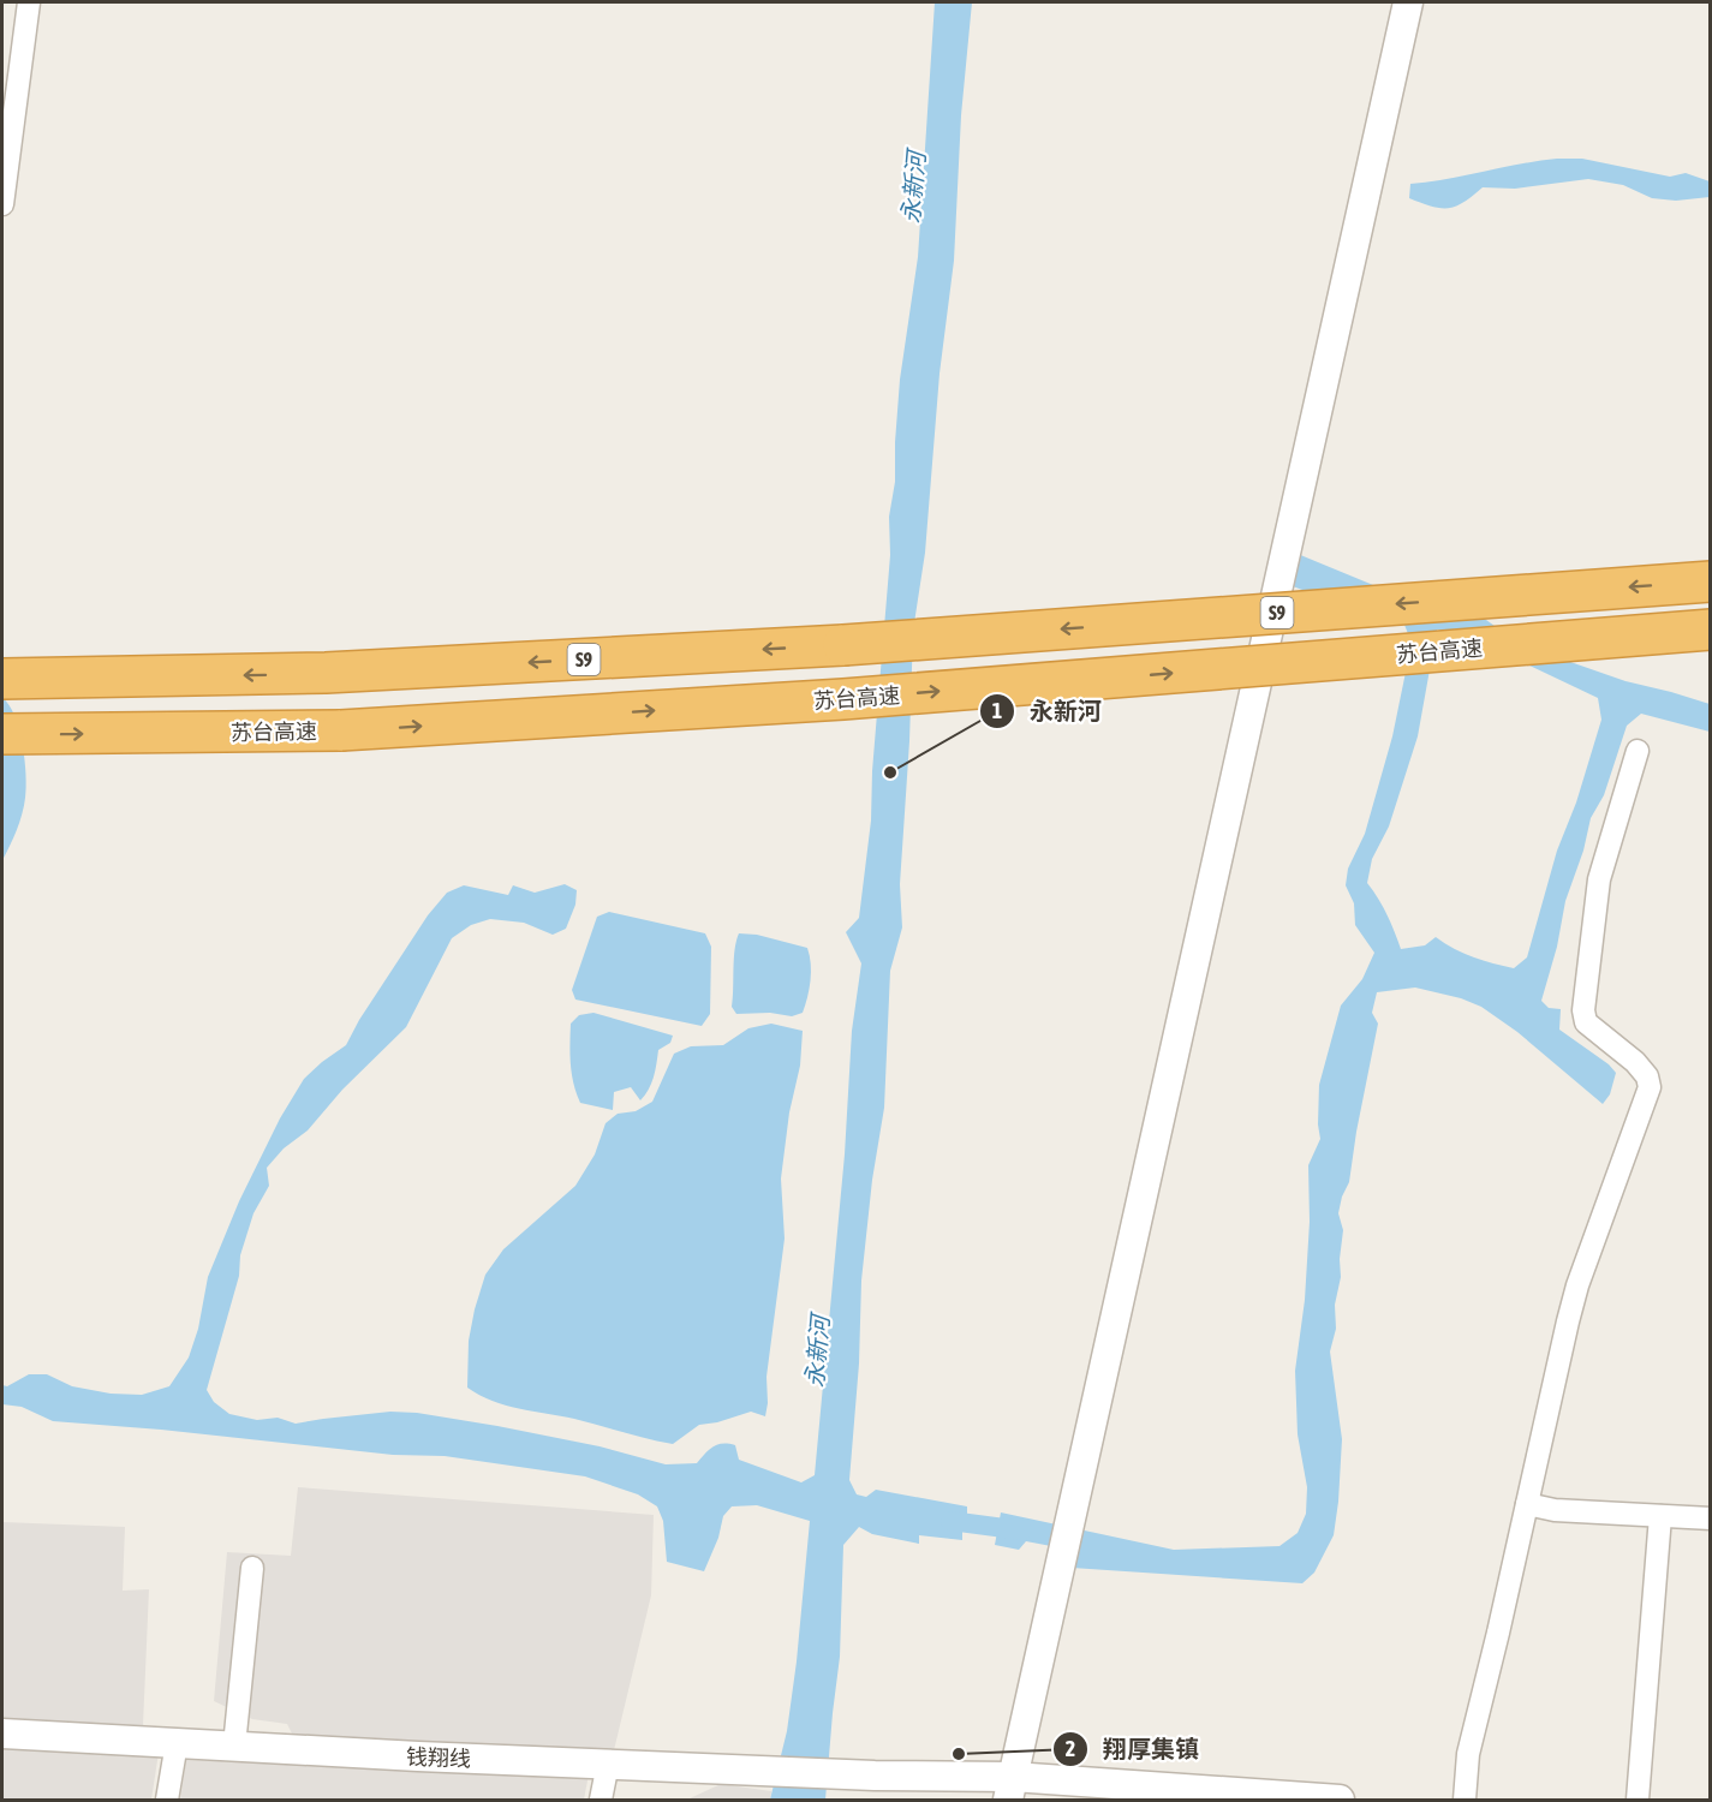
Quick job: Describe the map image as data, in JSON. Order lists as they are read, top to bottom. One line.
{"streets":{"highway":["S9","苏台高速"],"street":["钱翔线"]},"water":["永新河"],"places":["永新河","翔厚集镇"]}
